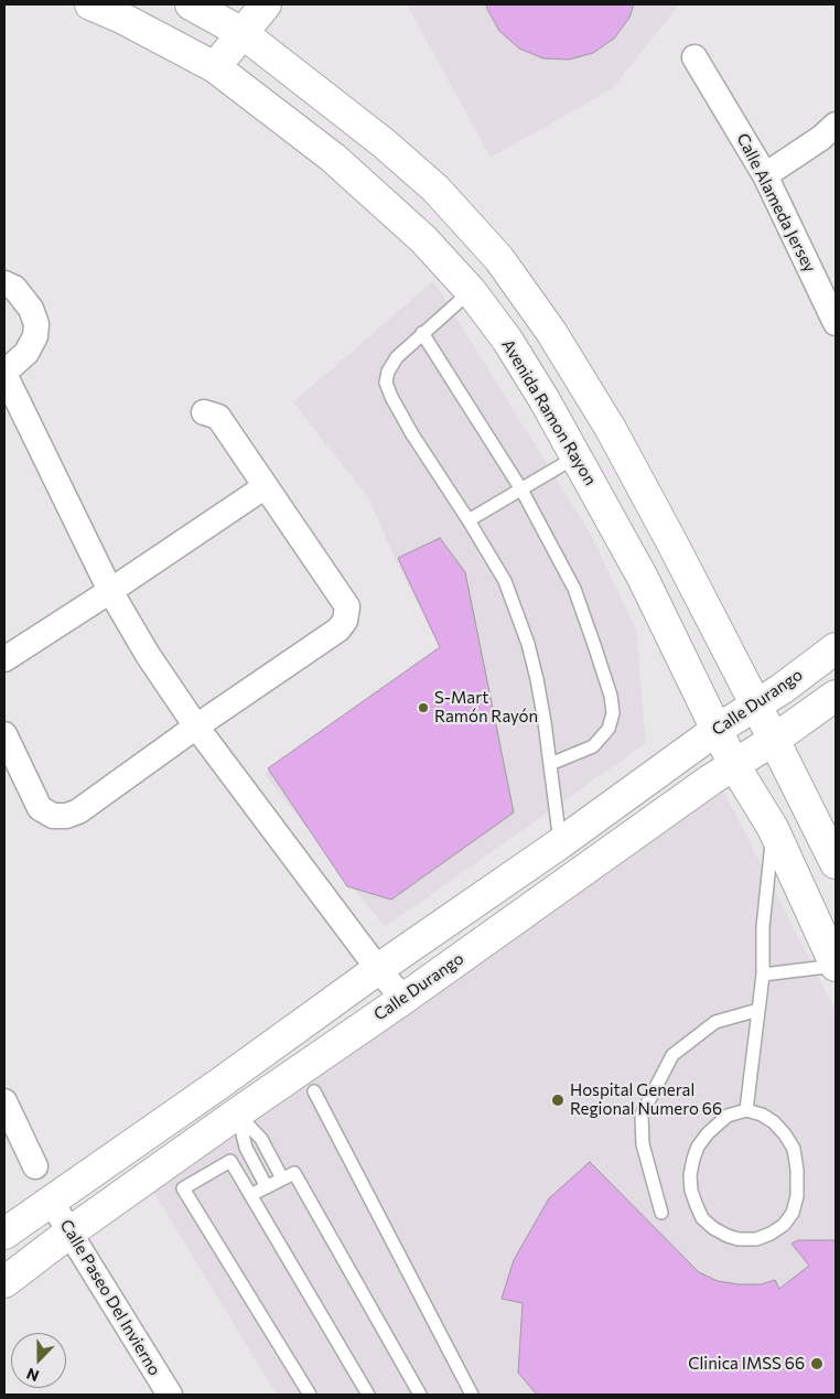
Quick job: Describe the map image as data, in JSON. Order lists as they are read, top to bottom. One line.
{"streets":{"main road":["Avenida Ramon Rayon","Calle Durango"],"street":["Calle Alameda Jersey","Calle Paseo Del Invierno"]},"crossings":[["Avenida Ramon Rayon","Calle Durango"],["Calle Durango","Calle Paseo Del Invierno"]],"places":["S-Mart Ramón Rayón","Hospital General Regional Numero 66","Clinica IMSS 66"],"north":"bottom"}
